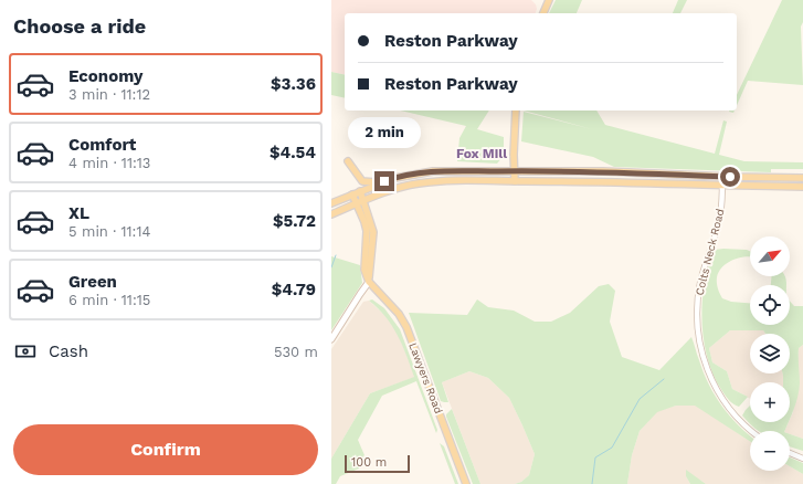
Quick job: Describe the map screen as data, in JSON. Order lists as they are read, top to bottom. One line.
{"streets":{"main road":["Lawyers Road"],"street":["Colts Neck Road"]},"districts":["Fox Mill"],"scale_bar":"100 m","north":"top right","page":{"heading":"Choose a ride","banner":["Reston Parkway","Reston Parkway"],"list":[{"name":"Economy","note":"3 min · 11:12","value":"$3.36"},{"name":"Comfort","note":"4 min · 11:13","value":"$4.54"},{"name":"XL","note":"5 min · 11:14","value":"$5.72"},{"name":"Green","note":"6 min · 11:15","value":"$4.79"}],"bubble":"2 min","map_buttons":["+","−"],"pay":["Cash","530 m"],"buttons":"Confirm","scale":"100 m"}}
